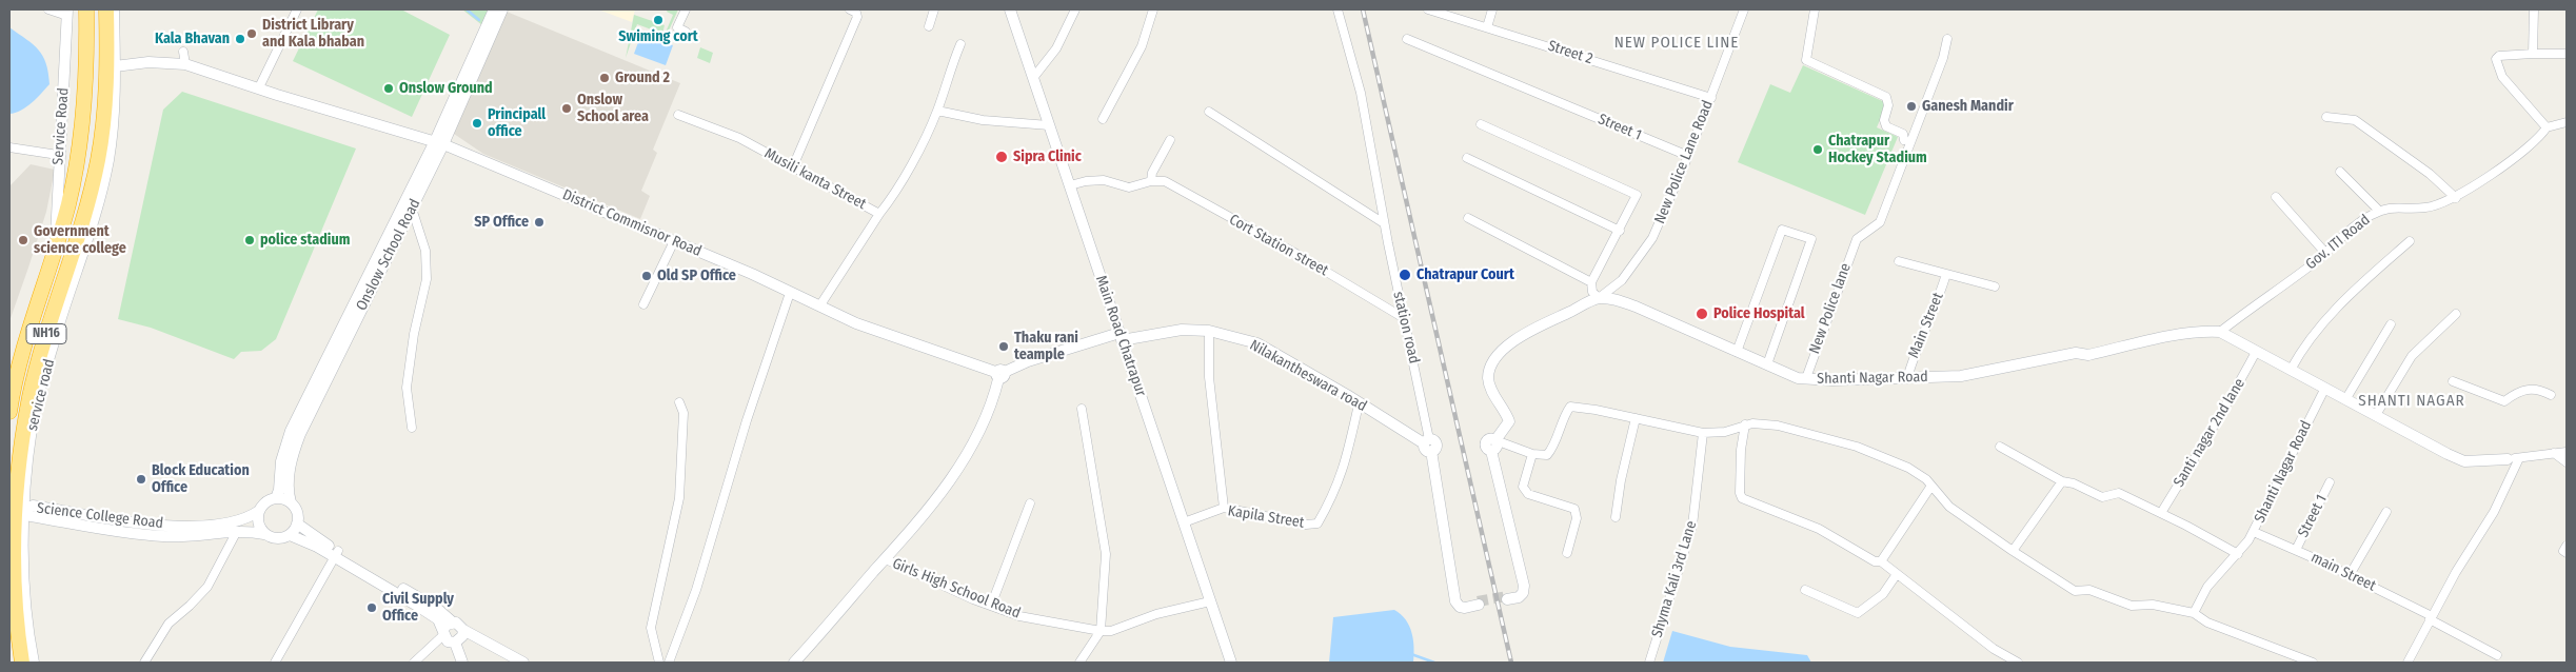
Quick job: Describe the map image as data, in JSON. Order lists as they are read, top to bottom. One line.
{"streets":{"highway":["NH16"],"street":["Street 2","Service Road","Street 1","New Police Lane Road","Musili kanta Street","District Commisnor Road","Gov. ITI Road","Cort Station street","Onslow School Road","New Police lane","Main Street","station road","Main Road Chatrapur","Nilakantheswara road","Shanti Nagar Road","service road","Santi nagar 2nd lane","Science College Road","Kapila Street","main Street","Shyma Kali 3rd Lane","Girls High School Road"]},"crossings":[["Street 2","New Police Lane Road"],["Service Road","NH16"],["Street 1","New Police Lane Road"],["Street 1","main Street"],["New Police Lane Road","Shanti Nagar Road"],["Musili kanta Street","District Commisnor Road"],["District Commisnor Road","Onslow School Road"],["District Commisnor Road","Nilakantheswara road"],["District Commisnor Road","service road"],["Gov. ITI Road","Shanti Nagar Road"],["Cort Station street","station road"],["Onslow School Road","Science College Road"],["New Police lane","Shanti Nagar Road"],["Main Street","Shanti Nagar Road"],["station road","Nilakantheswara road"],["NH16","service road"],["NH16","Science College Road"],["Main Road Chatrapur","Nilakantheswara road"],["Main Road Chatrapur","Kapila Street"],["Main Road Chatrapur","Girls High School Road"],["Nilakantheswara road","Kapila Street"],["Shanti Nagar Road","Santi nagar 2nd lane"],["Shanti Nagar Road","main Street"],["service road","Science College Road"]],"districts":["NEW POLICE LINE","SHANTI NAGAR"],"places":["Swiming cort","District Library and Kala bhaban","Kala Bhavan","Ground 2","Onslow Ground","Ganesh Mandir","Onslow School area","Principall office","Chatrapur Hockey Stadium","Sipra Clinic","SP Office","Government science college","police stadium","Chatrapur Court","Old SP Office","Police Hospital","Thaku rani teample","Block Education Office","Civil Supply Office"]}
